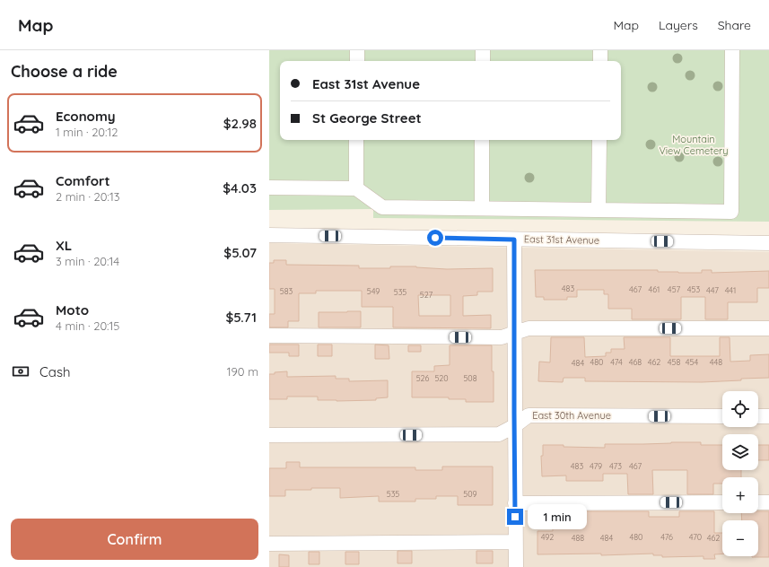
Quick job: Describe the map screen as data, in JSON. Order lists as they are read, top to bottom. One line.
{"streets":{"street":["East 31st Avenue","East 30th Avenue"]},"parks":["Mountain View Cemetery"],"house_numbers":["483","467","461","457","453","447","441","583","549","535","527","480","474","468","462","458","454","448","484","526","520","508","483","479","473","467","535","509","492","480","476","470","488","484","462"],"page":{"header":"Map","nav":["Map","Layers","Share"],"heading":"Choose a ride","banner":["East 31st Avenue","St George Street"],"list":[{"name":"Economy","note":"1 min · 20:12","value":"$2.98"},{"name":"Comfort","note":"2 min · 20:13","value":"$4.03"},{"name":"XL","note":"3 min · 20:14","value":"$5.07"},{"name":"Moto","note":"4 min · 20:15","value":"$5.71"}],"pay":["Cash","190 m"],"map_buttons":["+","−"],"bubble":"1 min","buttons":"Confirm"}}
